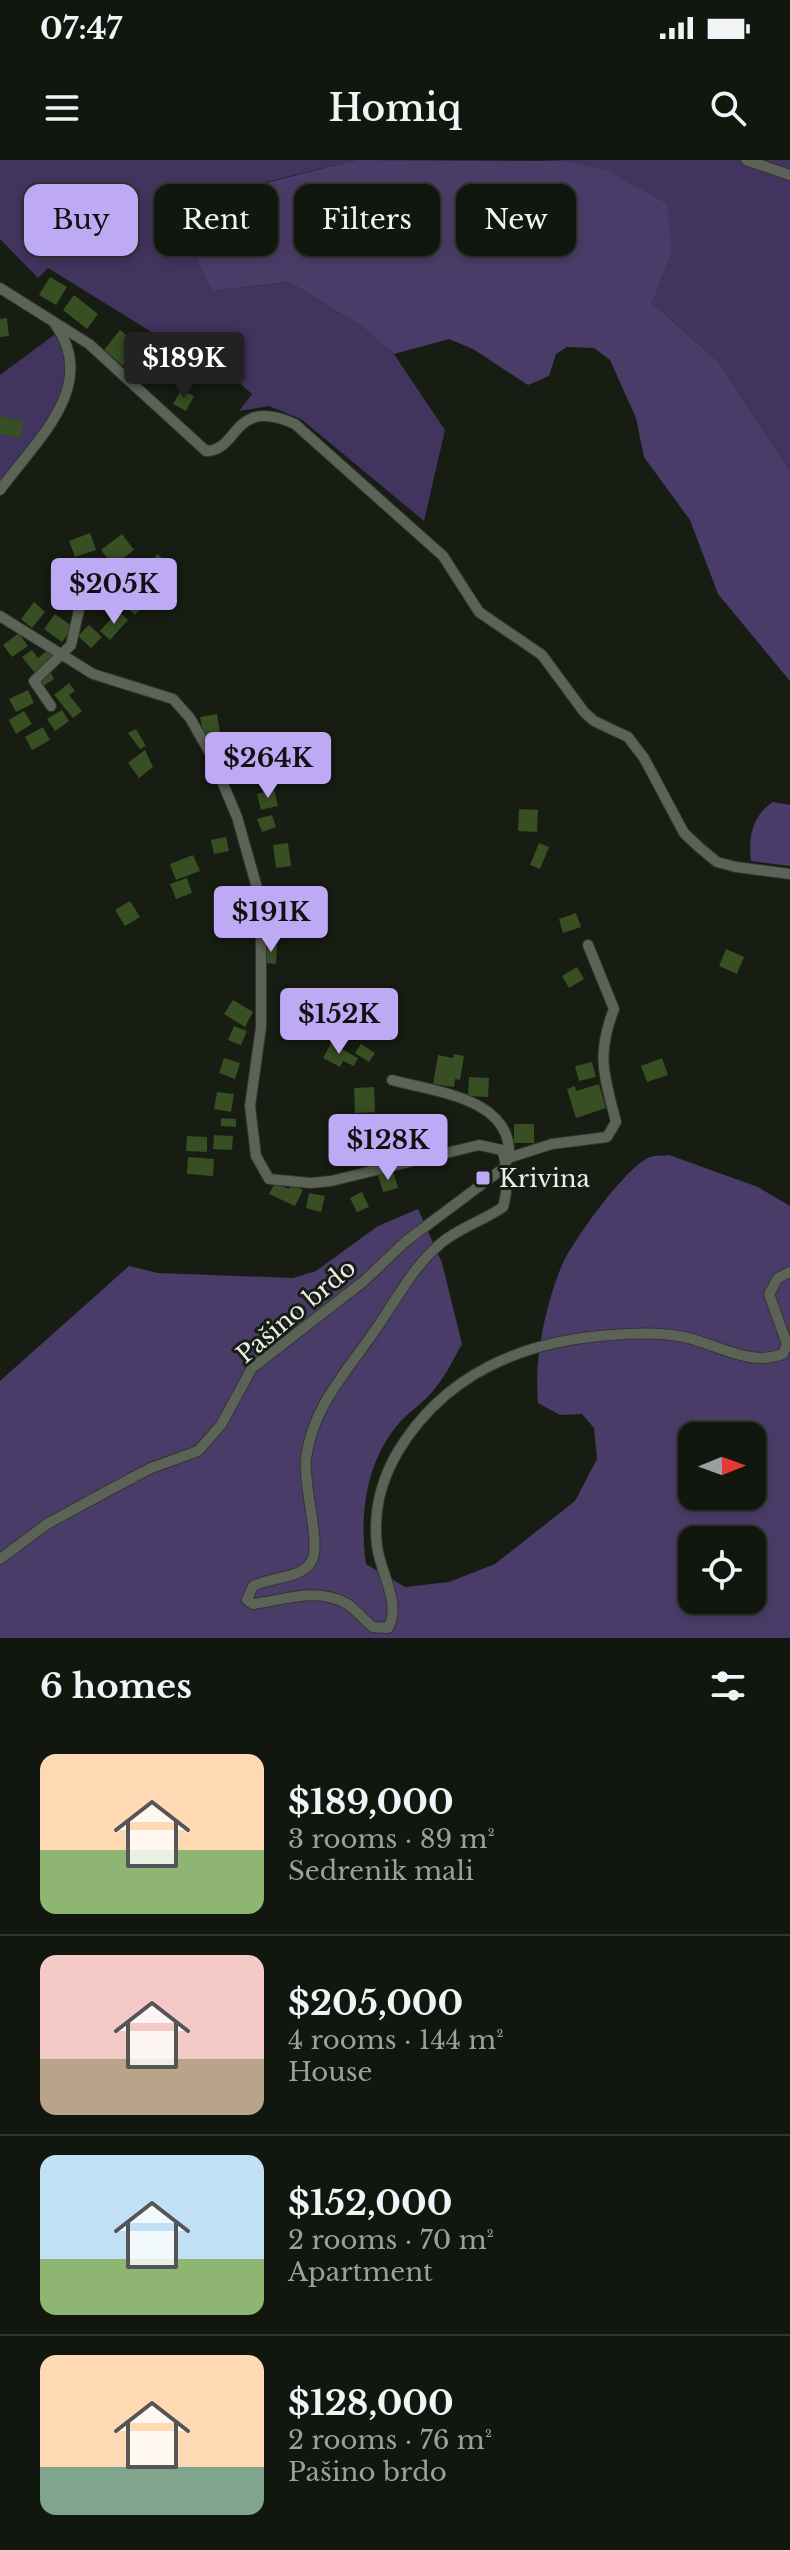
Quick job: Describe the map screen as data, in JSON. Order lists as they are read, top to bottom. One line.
{"streets":{"street":["Pašino brdo"]},"places":{"transit":["Krivina"]},"north":"right","page":{"status":"07:47","header":"Homiq","chip":["Buy","Rent","Filters","New"],"price":["$189K","$205K","$264K","$191K","$152K","$128K"],"heading":"6 homes","list":[{"name":"$189,000","note":"3 rooms · 89 m² · Sedrenik mali"},{"name":"$205,000","note":"4 rooms · 144 m² · House"},{"name":"$152,000","note":"2 rooms · 70 m² · Apartment"},{"name":"$128,000","note":"2 rooms · 76 m² · Pašino brdo"}]}}
